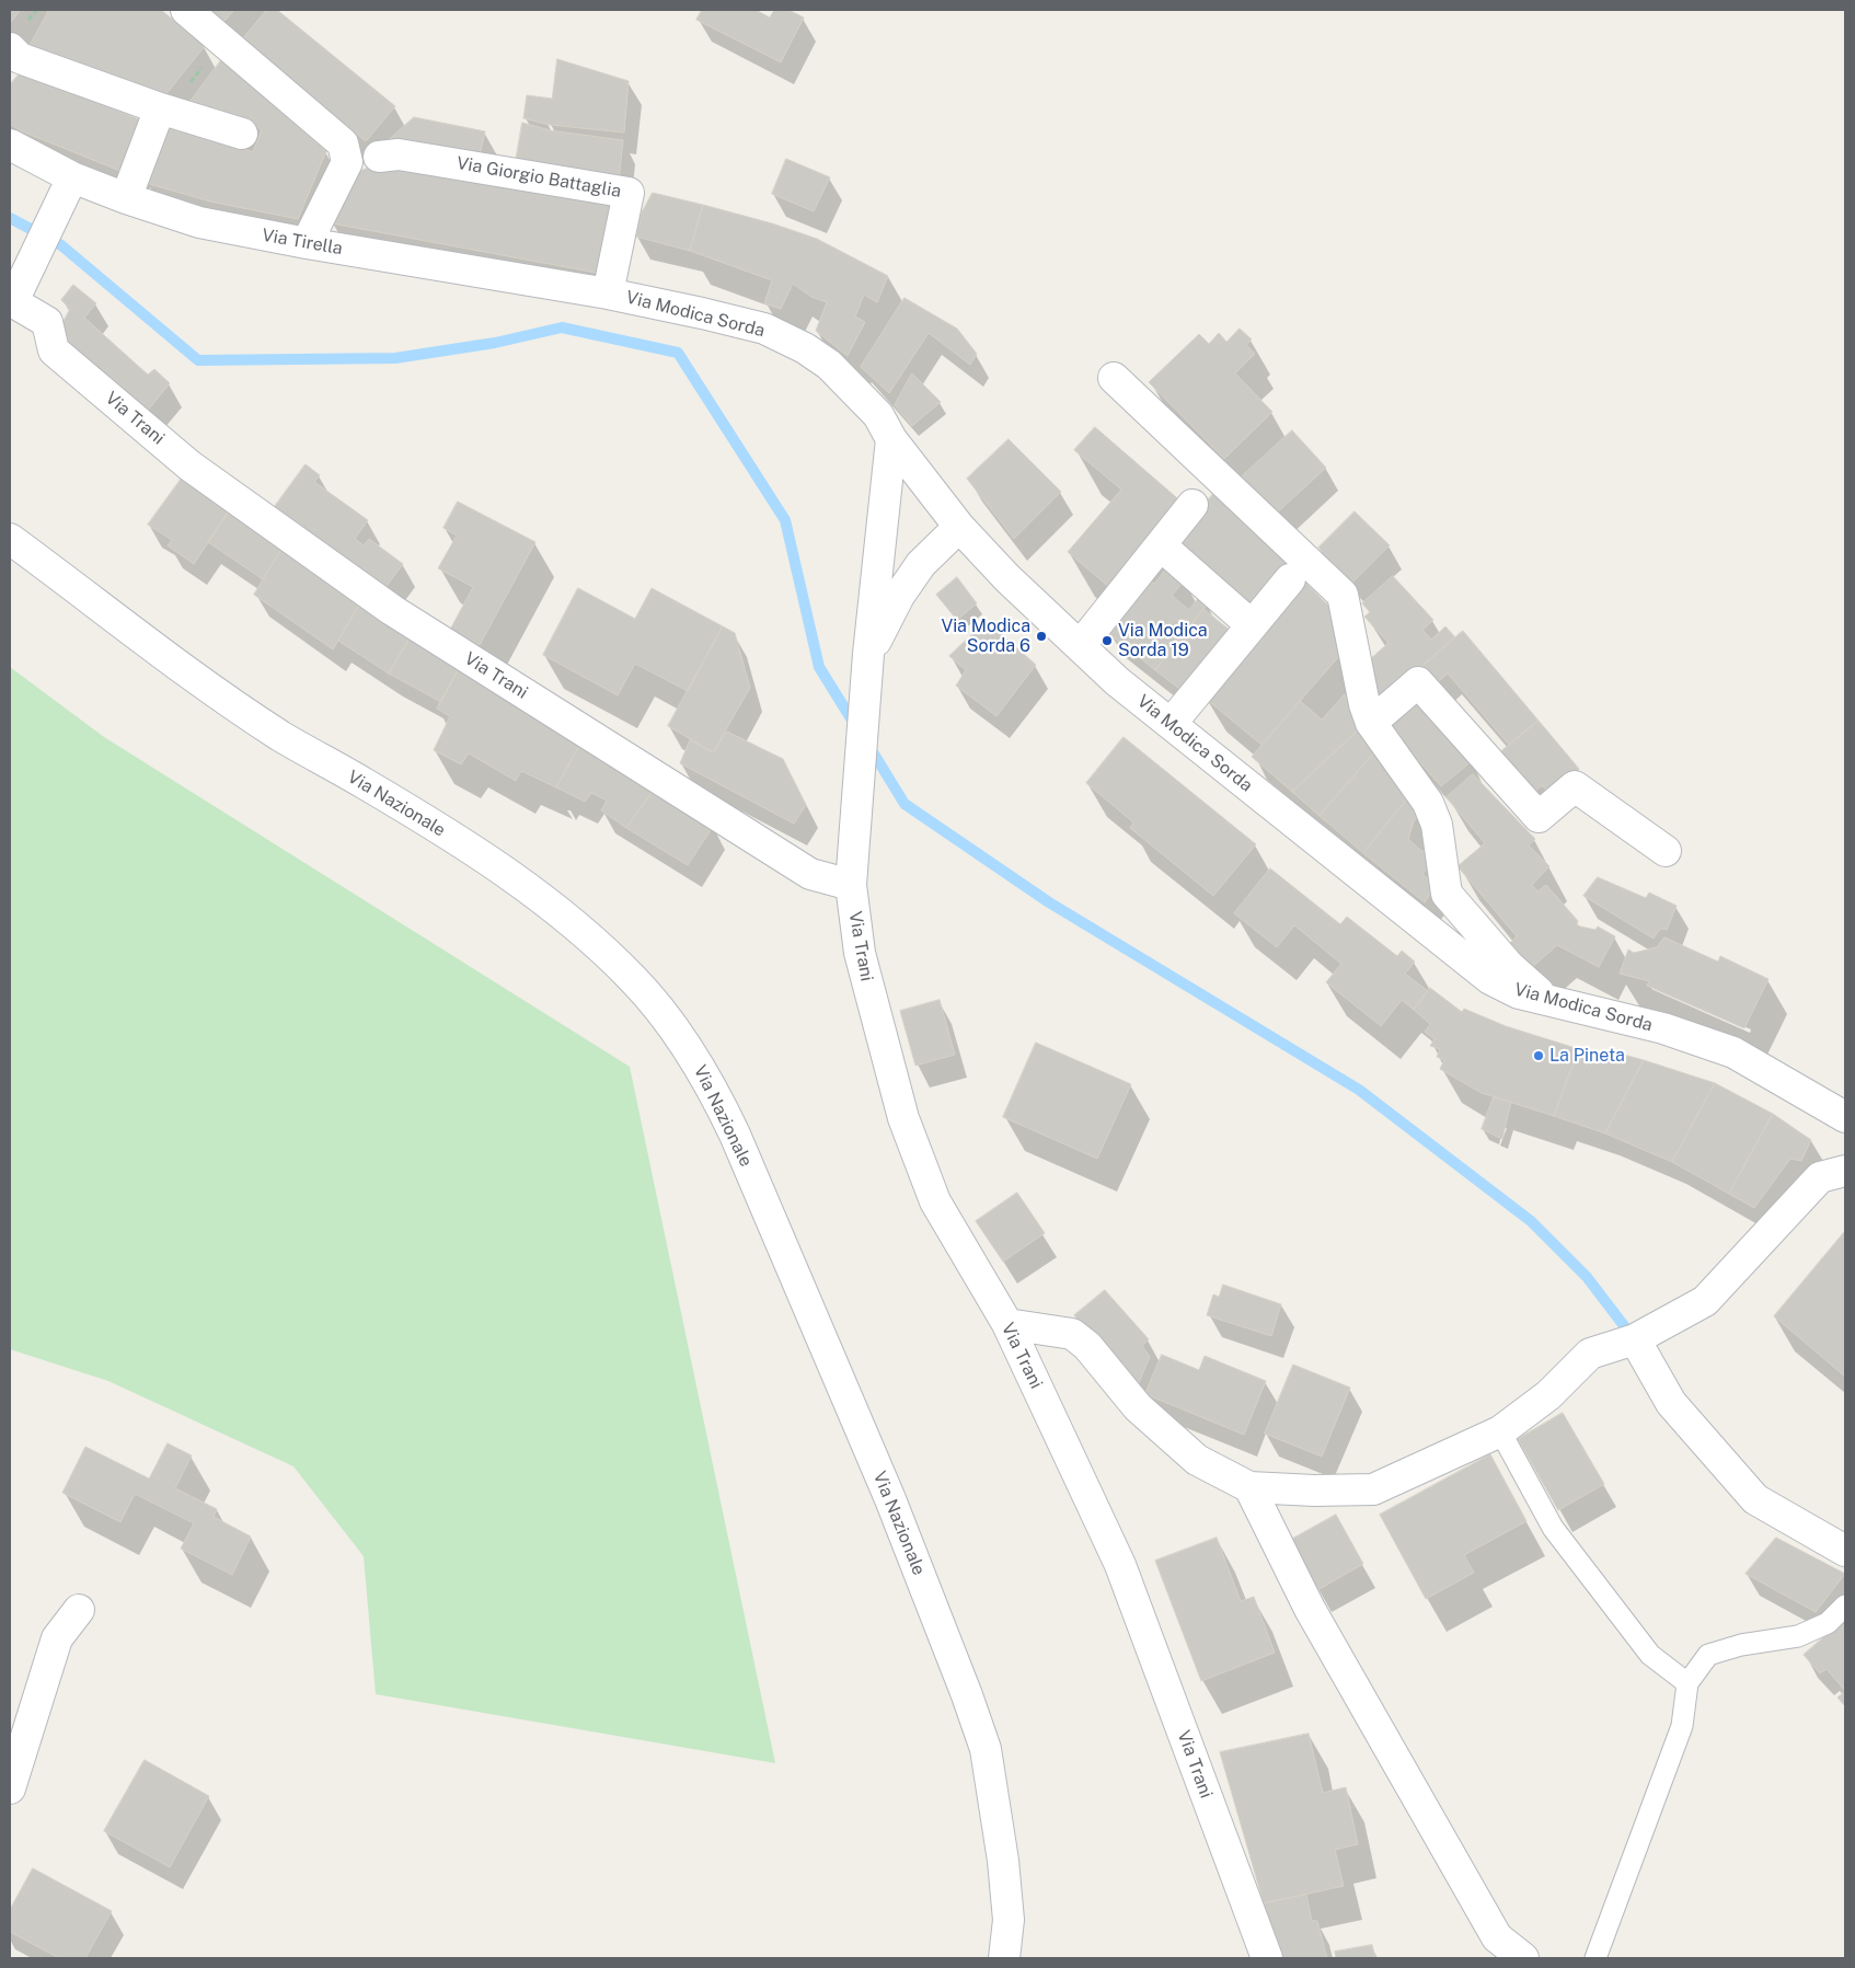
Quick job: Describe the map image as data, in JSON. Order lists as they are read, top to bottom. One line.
{"streets":{"street":["Via Giorgio Battaglia","Via Tirella","Via Modica Sorda","Via Trani","Via Nazionale"]},"crossings":[["Via Giorgio Battaglia","Via Tirella"],["Via Giorgio Battaglia","Via Modica Sorda"],["Via Tirella","Via Modica Sorda"]],"places":["Via Modica Sorda 6","Via Modica Sorda 19","La Pineta"]}
